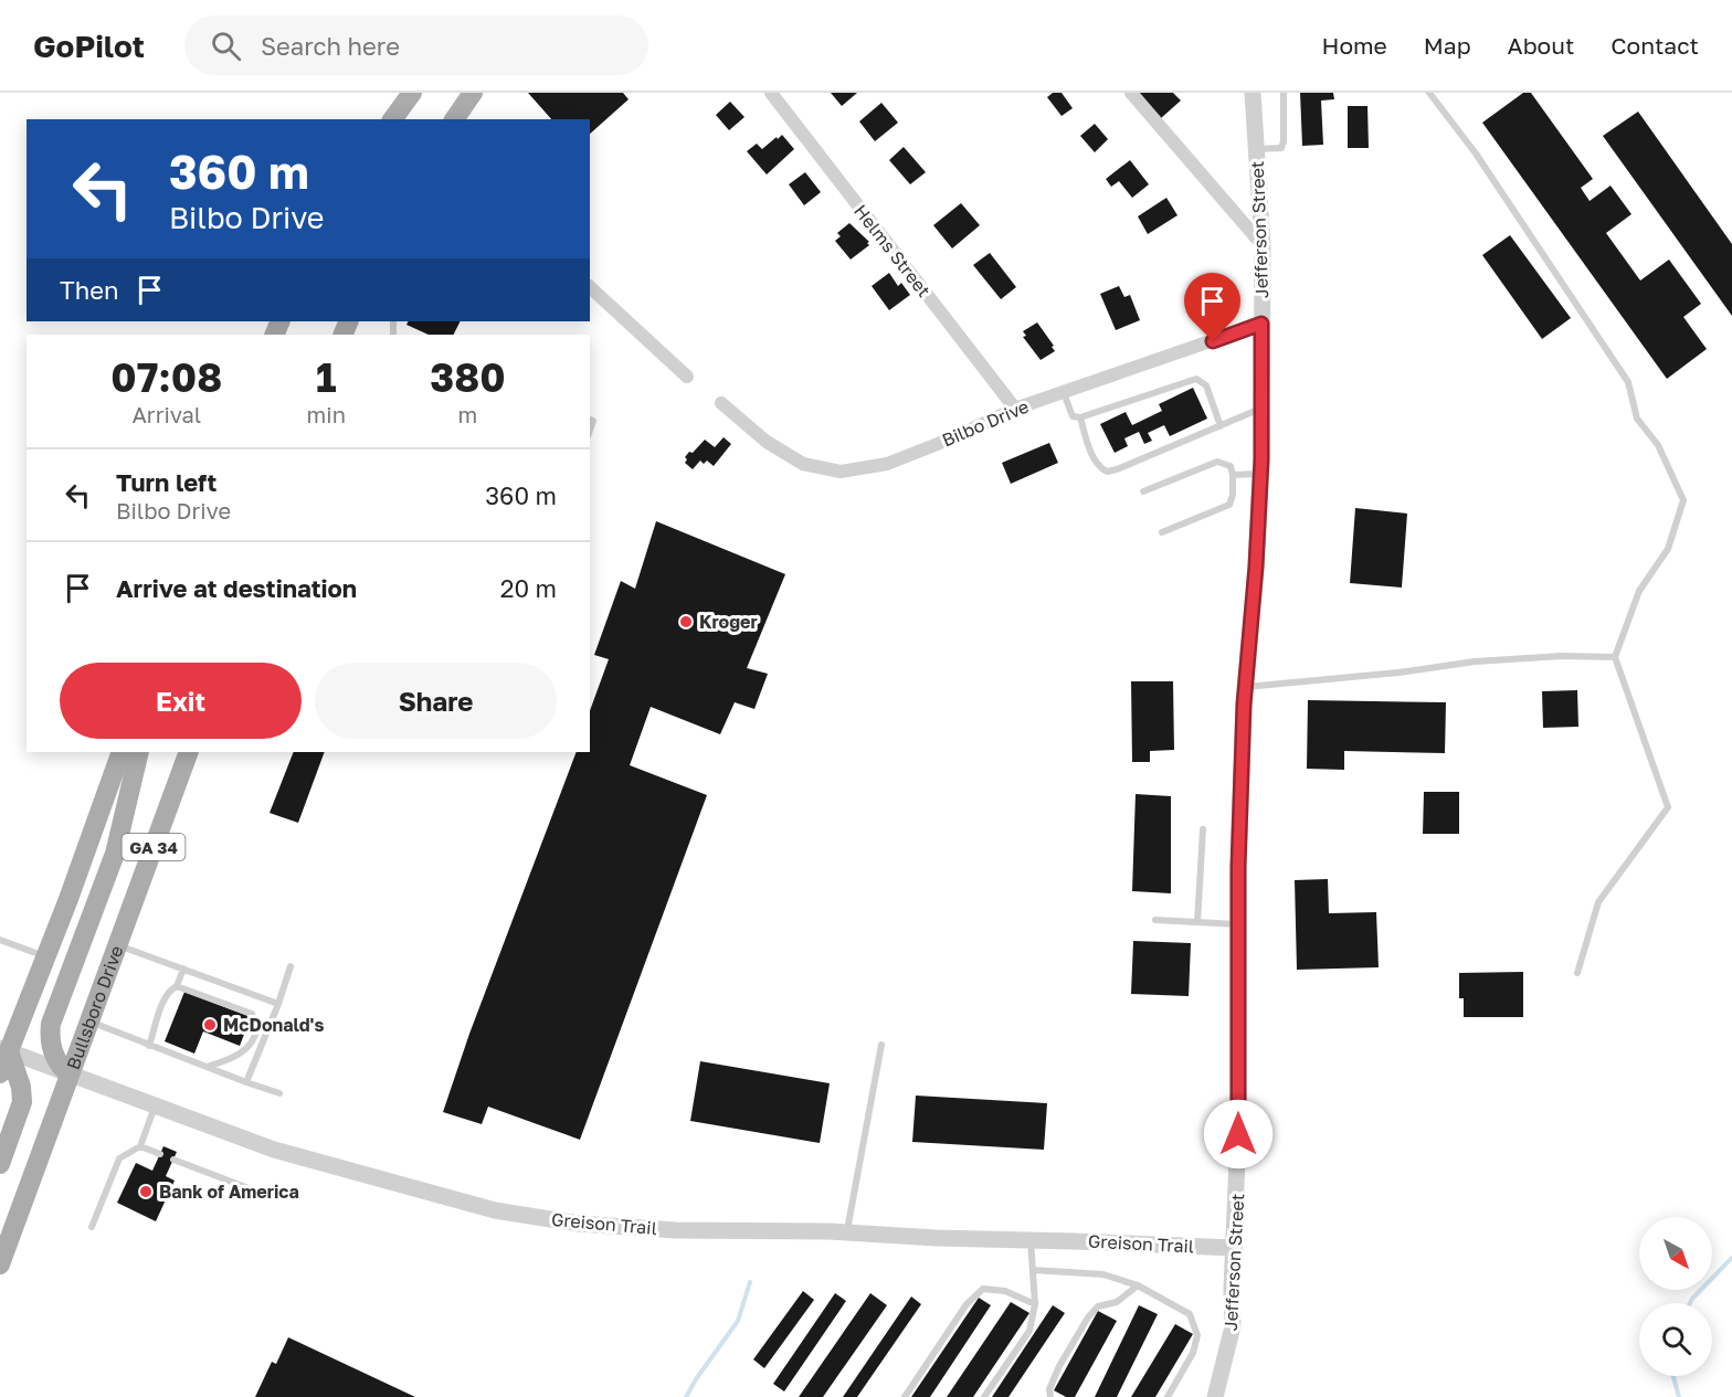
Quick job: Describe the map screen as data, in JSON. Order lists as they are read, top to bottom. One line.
{"streets":{"main road":["GA 34","Bullsboro Drive"],"street":["Jefferson Street","Helms Street","Bilbo Drive","Greison Trail"]},"crossings":[["Jefferson Street","Bilbo Drive"],["Jefferson Street","Greison Trail"],["Helms Street","Bilbo Drive"],["Bullsboro Drive","Greison Trail"]],"places":["Kroger","McDonald's","Bank of America"],"north":"bottom right","page":{"header":"GoPilot","search":"Search here","nav":["Home","Map","About","Contact"],"turn":["360 m","Bilbo Drive"],"then":"Then","eta":["07:08","Arrival","1","min","380","m"],"list":[{"name":"Turn left","note":"Bilbo Drive","value":"360 m"},{"name":"Arrive at destination","value":"20 m"}],"buttons":["Exit","Share"]}}
